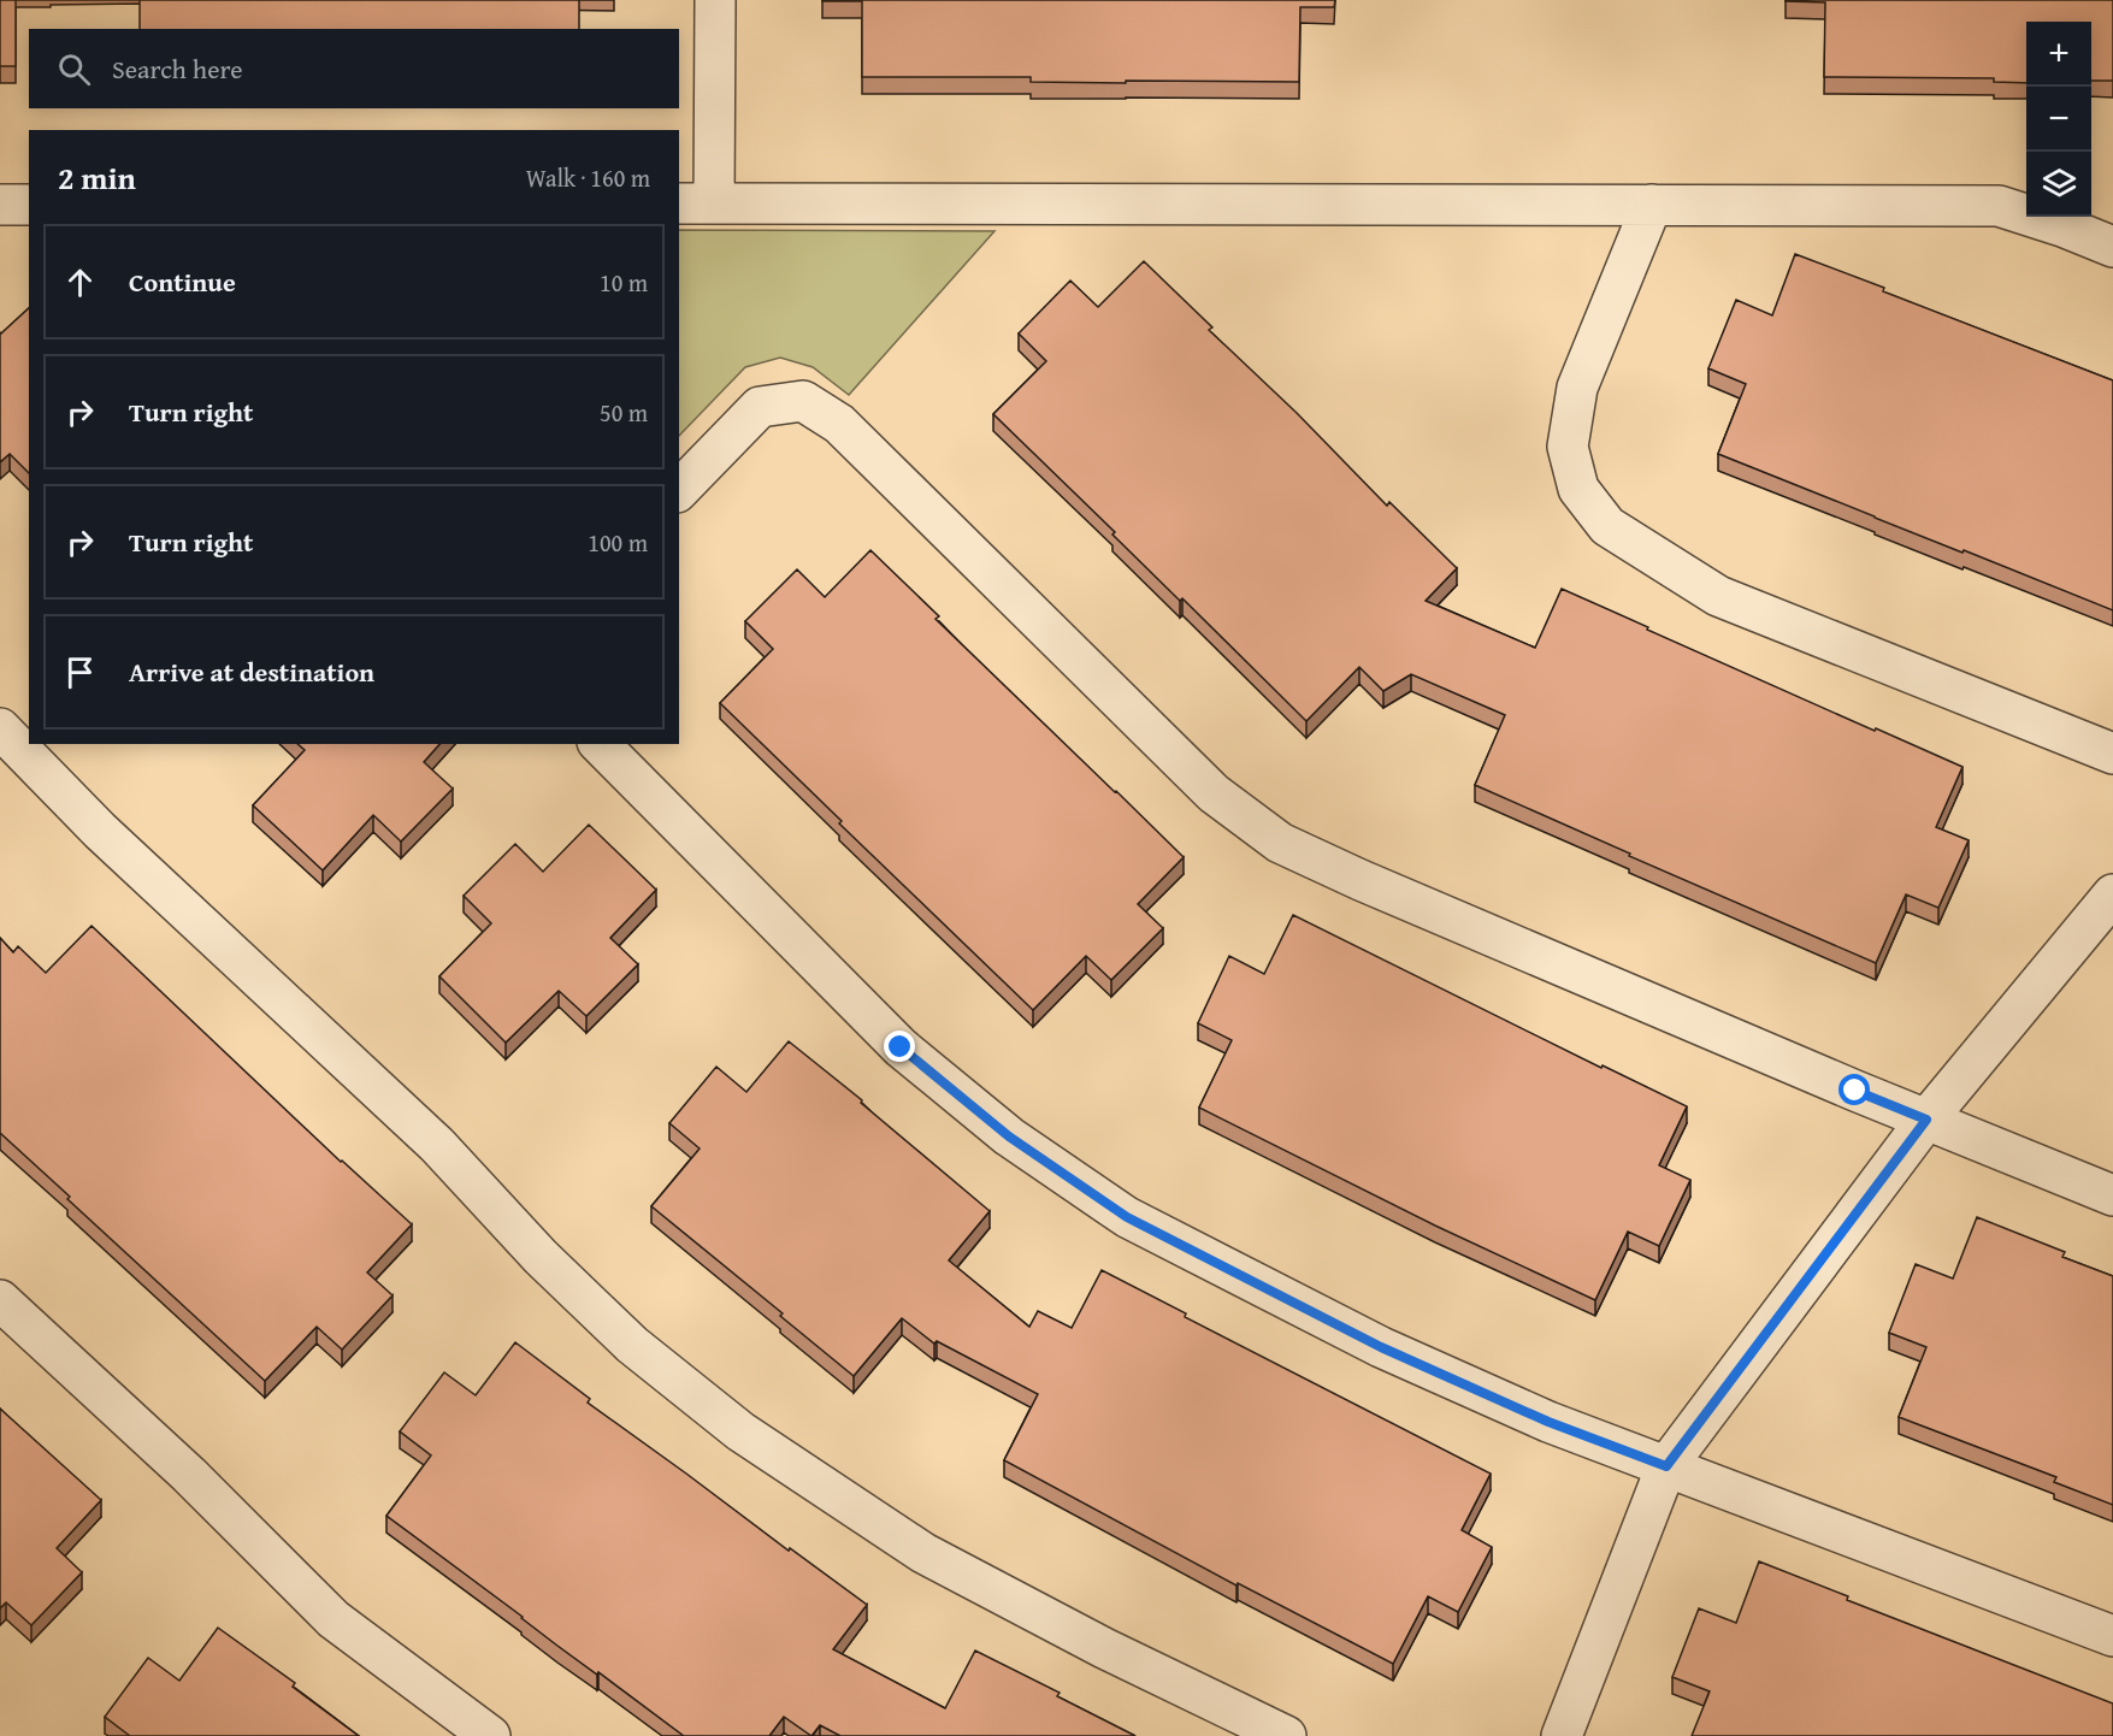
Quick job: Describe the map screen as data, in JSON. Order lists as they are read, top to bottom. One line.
{"page":{"map_buttons":["+","−"],"search":"Search here","heading":["2 min","Walk · 160 m"],"list":[["Continue","10 m"],["Turn right","50 m"],["Turn right","100 m"],"Arrive at destination"]}}
